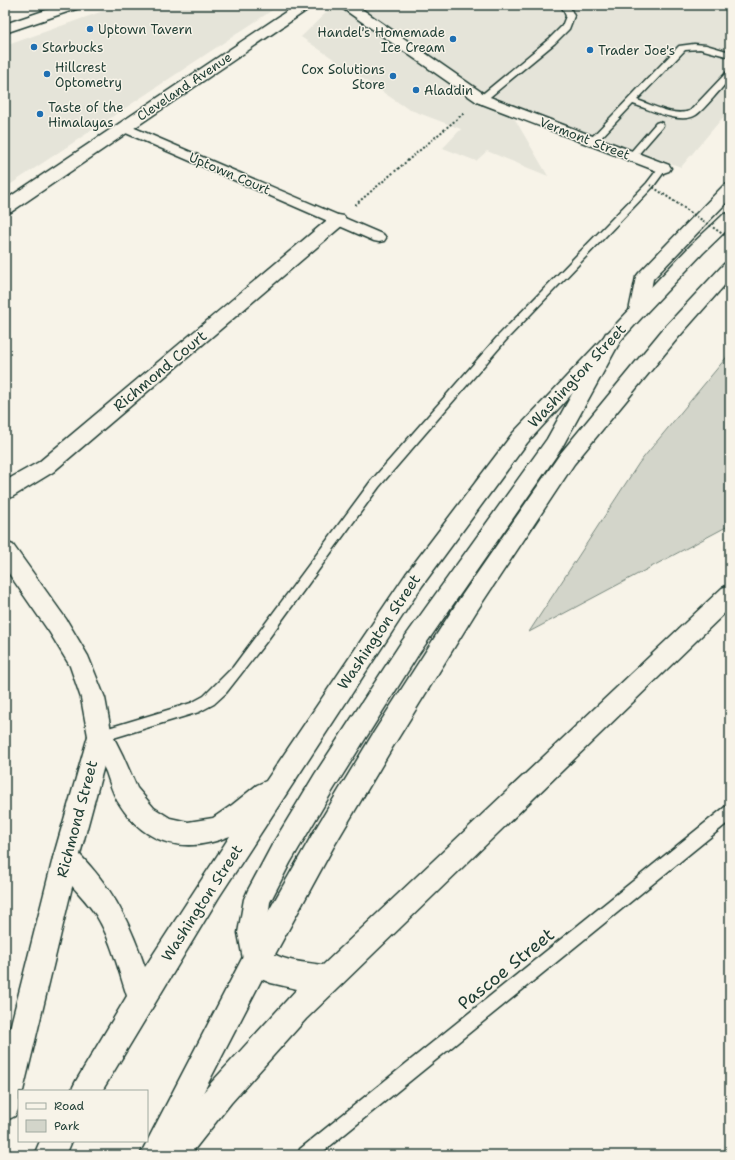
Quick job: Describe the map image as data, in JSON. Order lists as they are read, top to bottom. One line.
{"streets":{"main road":["Cleveland Avenue","Vermont Street","Richmond Court","Washington Street","Richmond Street"],"street":["Uptown Court"],"lane":["Pascoe Street"]},"crossings":[["Cleveland Avenue","Uptown Court"],["Vermont Street","Richmond Street"],["Uptown Court","Richmond Court"]],"places":["Uptown Tavern","Handel's Homemade Ice Cream","Starbucks","Trader Joe's","Hillcrest Optometry","Cox Solutions Store","Aladdin","Taste of the Himalayas"],"legend":["Road","Park"]}
